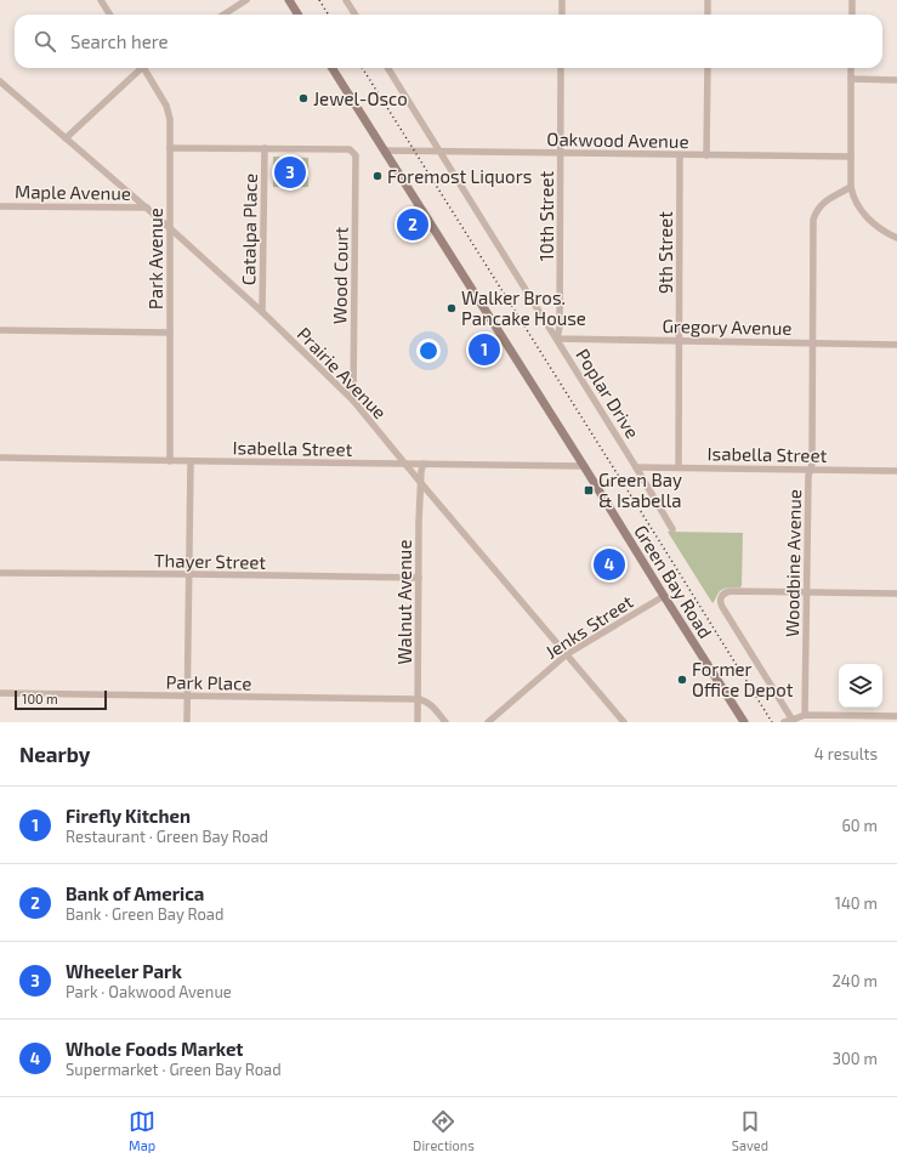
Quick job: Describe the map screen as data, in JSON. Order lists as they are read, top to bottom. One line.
{"streets":{"main road":["Green Bay Road"],"street":["Oakwood Avenue","Maple Avenue","10th Street","Catalpa Place","9th Street","Park Avenue","Wood Court","Gregory Avenue","Prairie Avenue","Poplar Drive","Isabella Street","Thayer Street","Woodbine Avenue","Walnut Avenue","Jenks Street","Park Place"]},"crossings":[["Oakwood Avenue","10th Street"],["Oakwood Avenue","9th Street"],["Oakwood Avenue","Poplar Drive"],["Oakwood Avenue","Green Bay Road"],["Maple Avenue","Prairie Avenue"],["10th Street","Gregory Avenue"],["10th Street","Poplar Drive"],["Catalpa Place","Wood Court"],["Catalpa Place","Prairie Avenue"],["9th Street","Gregory Avenue"],["9th Street","Isabella Street"],["Park Avenue","Prairie Avenue"],["Park Avenue","Isabella Street"],["Wood Court","Prairie Avenue"],["Gregory Avenue","Poplar Drive"],["Gregory Avenue","Woodbine Avenue"],["Prairie Avenue","Isabella Street"],["Prairie Avenue","Walnut Avenue"],["Prairie Avenue","Jenks Street"],["Poplar Drive","Isabella Street"],["Isabella Street","Woodbine Avenue"],["Isabella Street","Green Bay Road"],["Isabella Street","Walnut Avenue"],["Thayer Street","Walnut Avenue"],["Green Bay Road","Jenks Street"],["Walnut Avenue","Park Place"]],"places":{"other":["Jewel-Osco","Foremost Liquors","Walker Bros. Pancake House","Former Office Depot"],"transit":["Green Bay & Isabella"]},"scale_bar":"100 m","page":{"search":"Search here","pins":["3","2","1","4"],"scale":"100 m","heading":["Nearby","4 results"],"list":[{"mark":"1","name":"Firefly Kitchen","note":"Restaurant · Green Bay Road","value":"60 m"},{"mark":"2","name":"Bank of America","note":"Bank · Green Bay Road","value":"140 m"},{"mark":"3","name":"Wheeler Park","note":"Park · Oakwood Avenue","value":"240 m"},{"mark":"4","name":"Whole Foods Market","note":"Supermarket · Green Bay Road","value":"300 m"}],"nav":["Map","Directions","Saved"]}}
